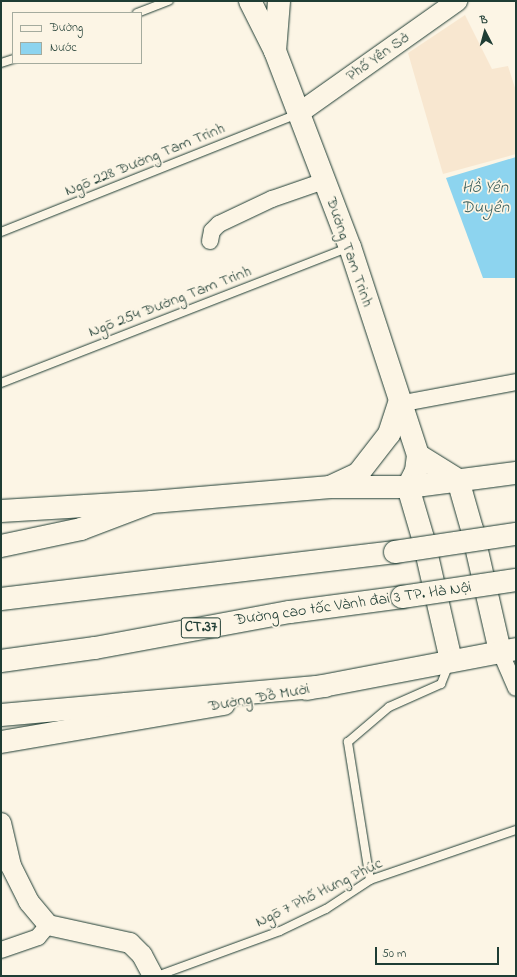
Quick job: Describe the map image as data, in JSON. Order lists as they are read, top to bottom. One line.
{"streets":{"main road":["Đường Tam Trinh","Đường cao tốc Vành đai 3 TP. Hà Nội","CT.37","Đường Đỗ Mười"],"street":["Phố Yên Sở"],"lane":["Ngõ 228 Đường Tam Trinh","Ngõ 254 Đường Tam Trinh","Ngõ 7 Phố Hưng Phúc"]},"crossings":[["Phố Yên Sở","Ngõ 228 Đường Tam Trinh"],["Phố Yên Sở","Đường Tam Trinh"],["Ngõ 228 Đường Tam Trinh","Đường Tam Trinh"],["Đường Tam Trinh","Ngõ 254 Đường Tam Trinh"]],"water":["Hồ Yên Duyên"],"legend":["Đường","Nước"],"scale_bar":"50 m","north":"top"}
